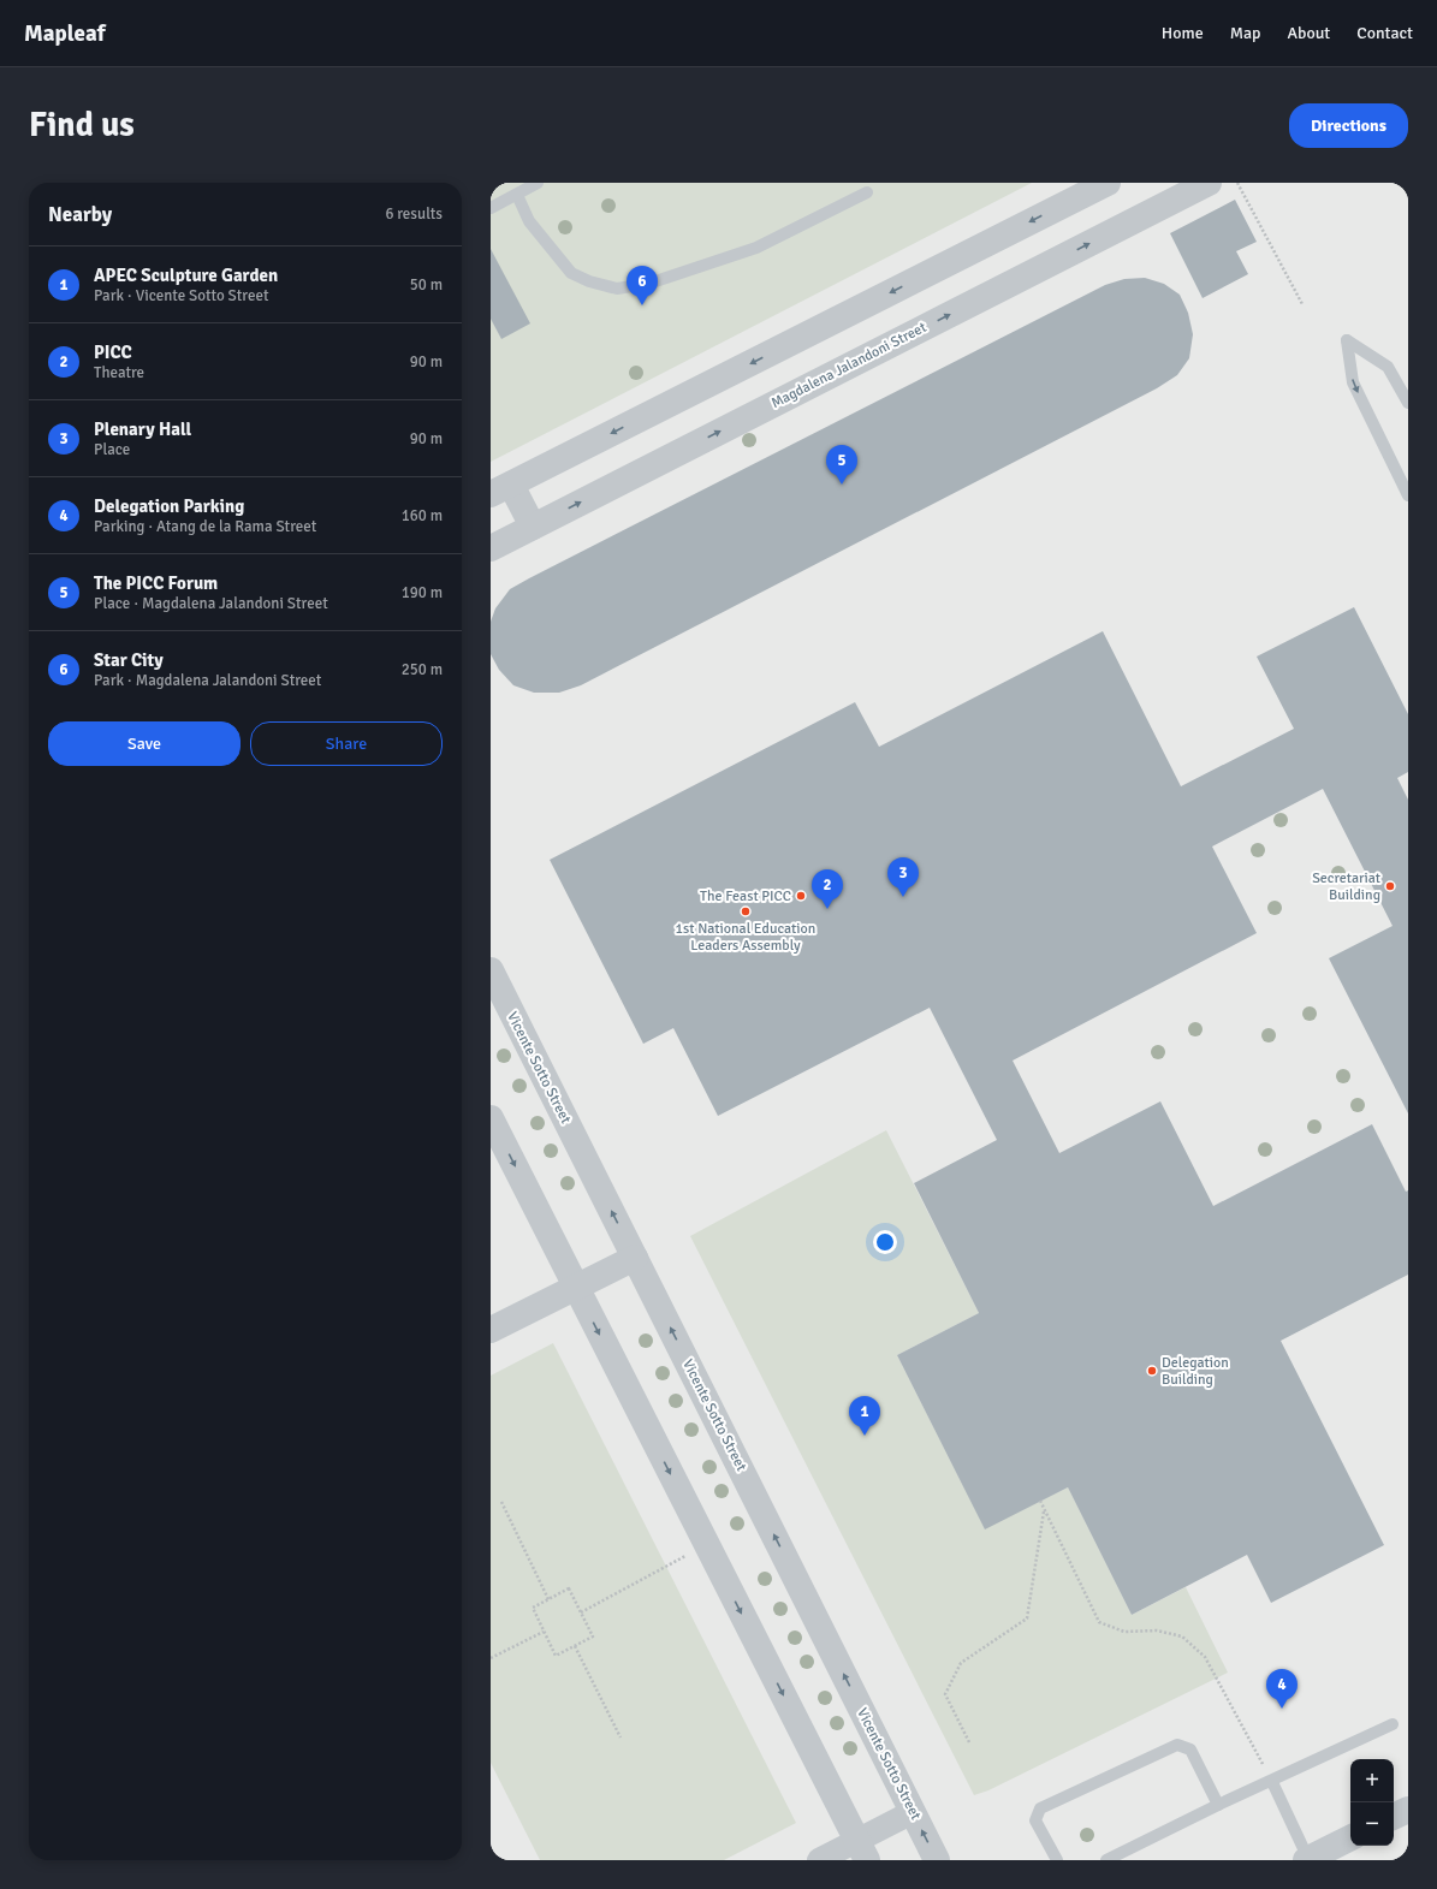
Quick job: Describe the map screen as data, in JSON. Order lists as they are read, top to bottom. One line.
{"streets":{"street":["Magdalena Jalandoni Street","Vicente Sotto Street"]},"places":["Secretariat Building","The Feast PICC","1st National Education Leaders Assembly","Delegation Building"],"page":{"header":"Mapleaf","nav":["Home","Map","About","Contact"],"buttons":["Directions",["Save","Share"]],"title":"Find us","heading":["Nearby","6 results"],"list":[{"mark":"1","name":"APEC Sculpture Garden","note":"Park · Vicente Sotto Street","value":"50 m"},{"mark":"2","name":"PICC","note":"Theatre","value":"90 m"},{"mark":"3","name":"Plenary Hall","note":"Place","value":"90 m"},{"mark":"4","name":"Delegation Parking","note":"Parking · Atang de la Rama Street","value":"160 m"},{"mark":"5","name":"The PICC Forum","note":"Place · Magdalena Jalandoni Street","value":"190 m"},{"mark":"6","name":"Star City","note":"Park · Magdalena Jalandoni Street","value":"250 m"}],"pins":["6","5","3","2","1","4"],"map_buttons":["+","−"]}}
